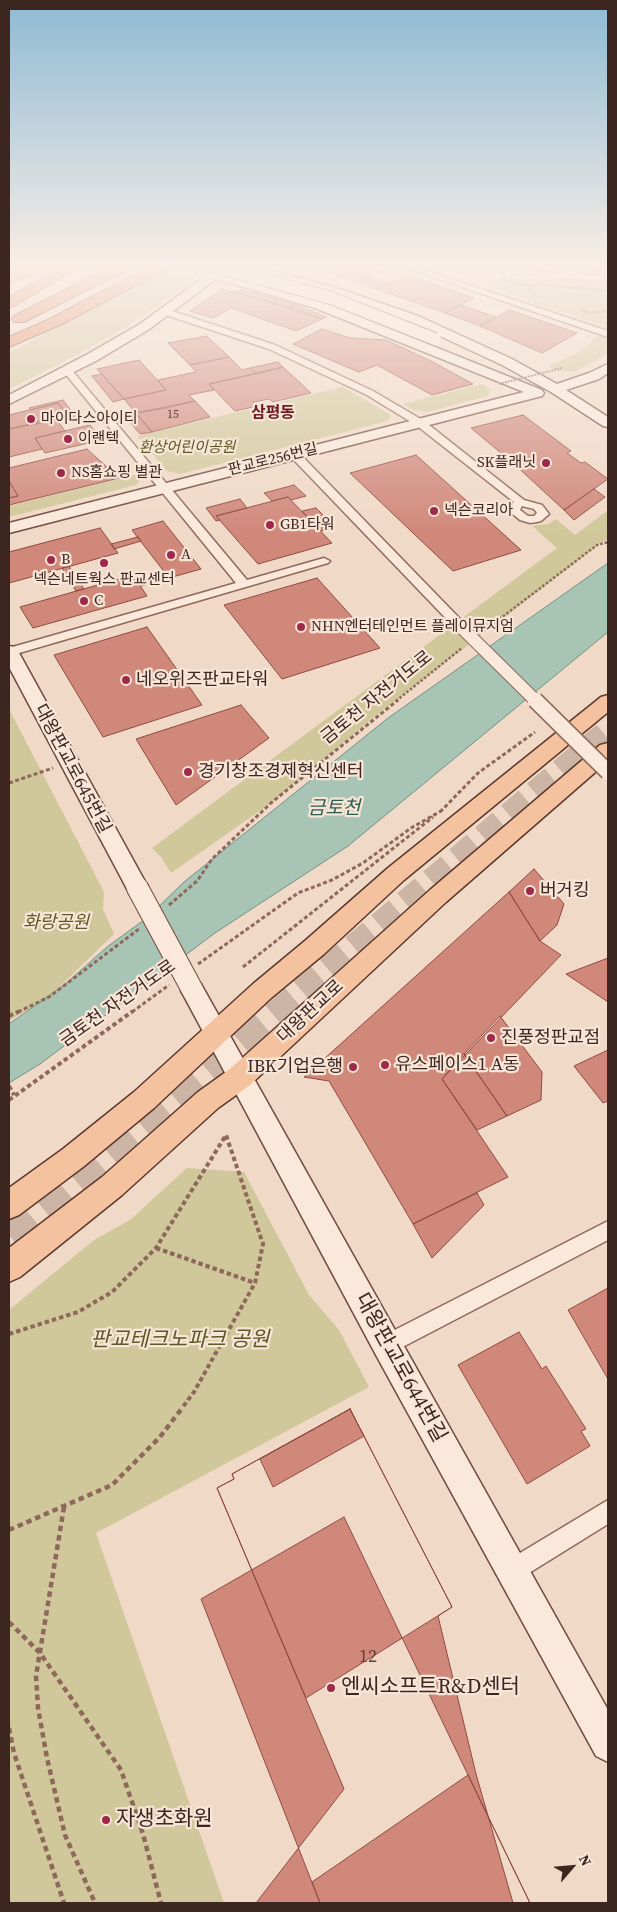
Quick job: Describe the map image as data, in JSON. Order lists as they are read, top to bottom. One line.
{"streets":{"main road":["판교로256번길","대왕판교로645번길","대왕판교로","대왕판교로644번길"],"path":["금토천 자전거도로"]},"crossings":[["금토천 자전거도로","대왕판교로645번길"],["금토천 자전거도로","대왕판교로644번길"],["대왕판교로645번길","대왕판교로644번길"],["대왕판교로","대왕판교로644번길"]],"districts":["삼평동"],"water":["금토천"],"parks":["환상어린이공원","화랑공원","판교테크노파크 공원"],"places":["마이다스아이티","이랜텍","SK플래닛","NS홈쇼핑 별관","넥슨코리아","GB1타워","A","B","넥슨네트웍스 판교센터","C","NHN엔터테인먼트 플레이뮤지엄","네오위즈판교타워","경기창조경제혁신센터","버거킹","진풍정판교점","유스페이스1 A동","IBK기업은행","엔씨소프트R&D센터","자생초화원"],"house_numbers":["15","12"],"north":"top right"}
